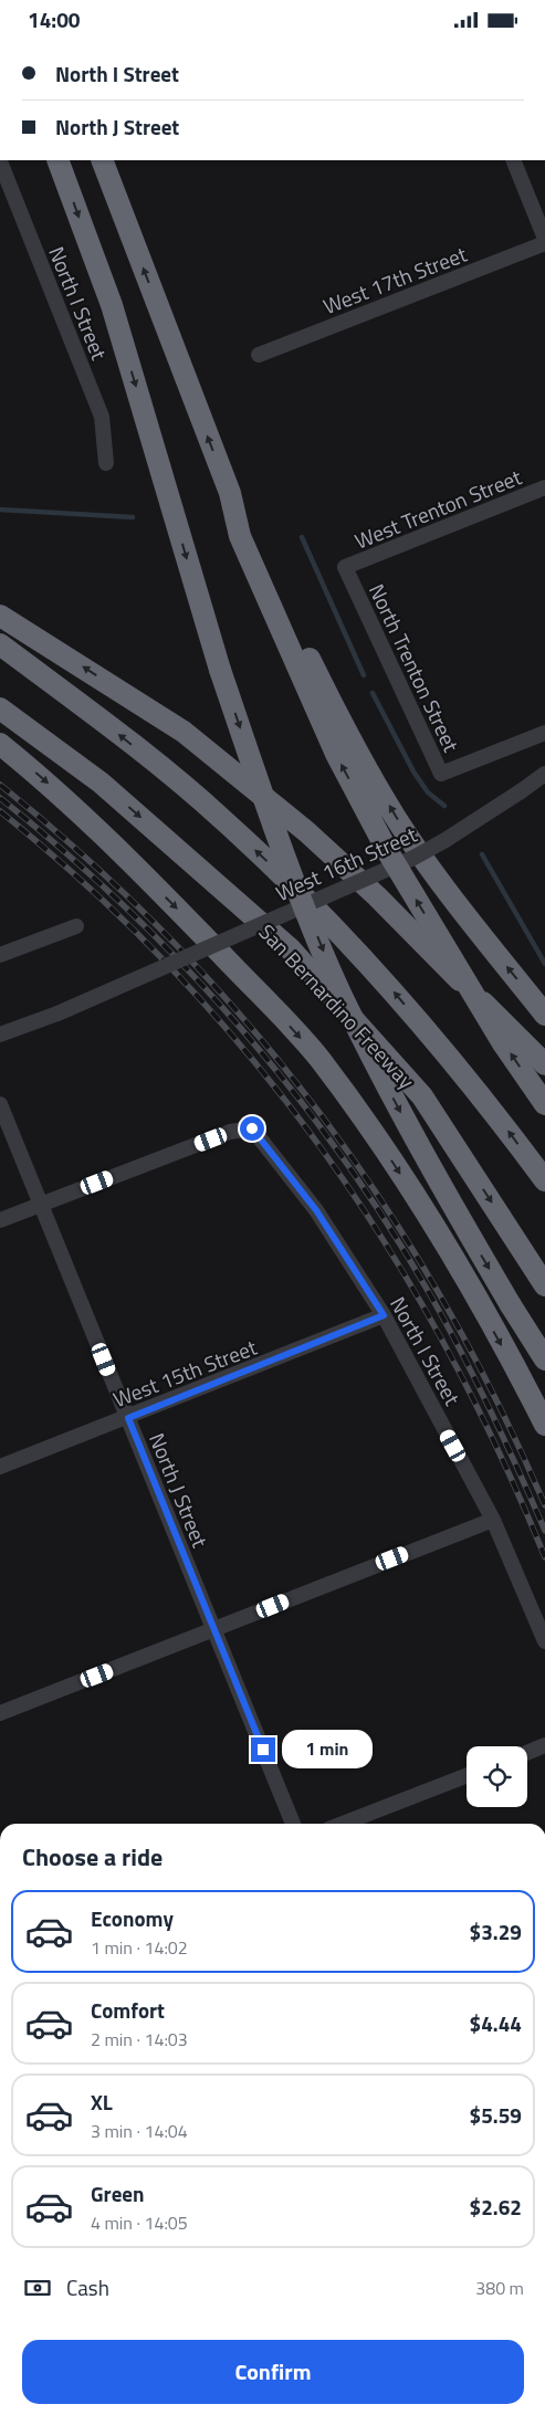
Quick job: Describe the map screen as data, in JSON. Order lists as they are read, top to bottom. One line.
{"streets":{"highway":["San Bernardino Freeway"],"street":["West 17th Street","North I Street","West Trenton Street","North Trenton Street","West 16th Street","West 15th Street","North J Street"]},"crossings":[["North I Street","West 15th Street"],["North I Street","North J Street"],["West Trenton Street","North Trenton Street"],["West 15th Street","North J Street"]],"page":{"status":"14:00","banner":["North I Street","North J Street"],"bubble":"1 min","heading":"Choose a ride","list":[{"name":"Economy","note":"1 min · 14:02","value":"$3.29"},{"name":"Comfort","note":"2 min · 14:03","value":"$4.44"},{"name":"XL","note":"3 min · 14:04","value":"$5.59"},{"name":"Green","note":"4 min · 14:05","value":"$2.62"}],"pay":["Cash","380 m"],"buttons":"Confirm"}}
